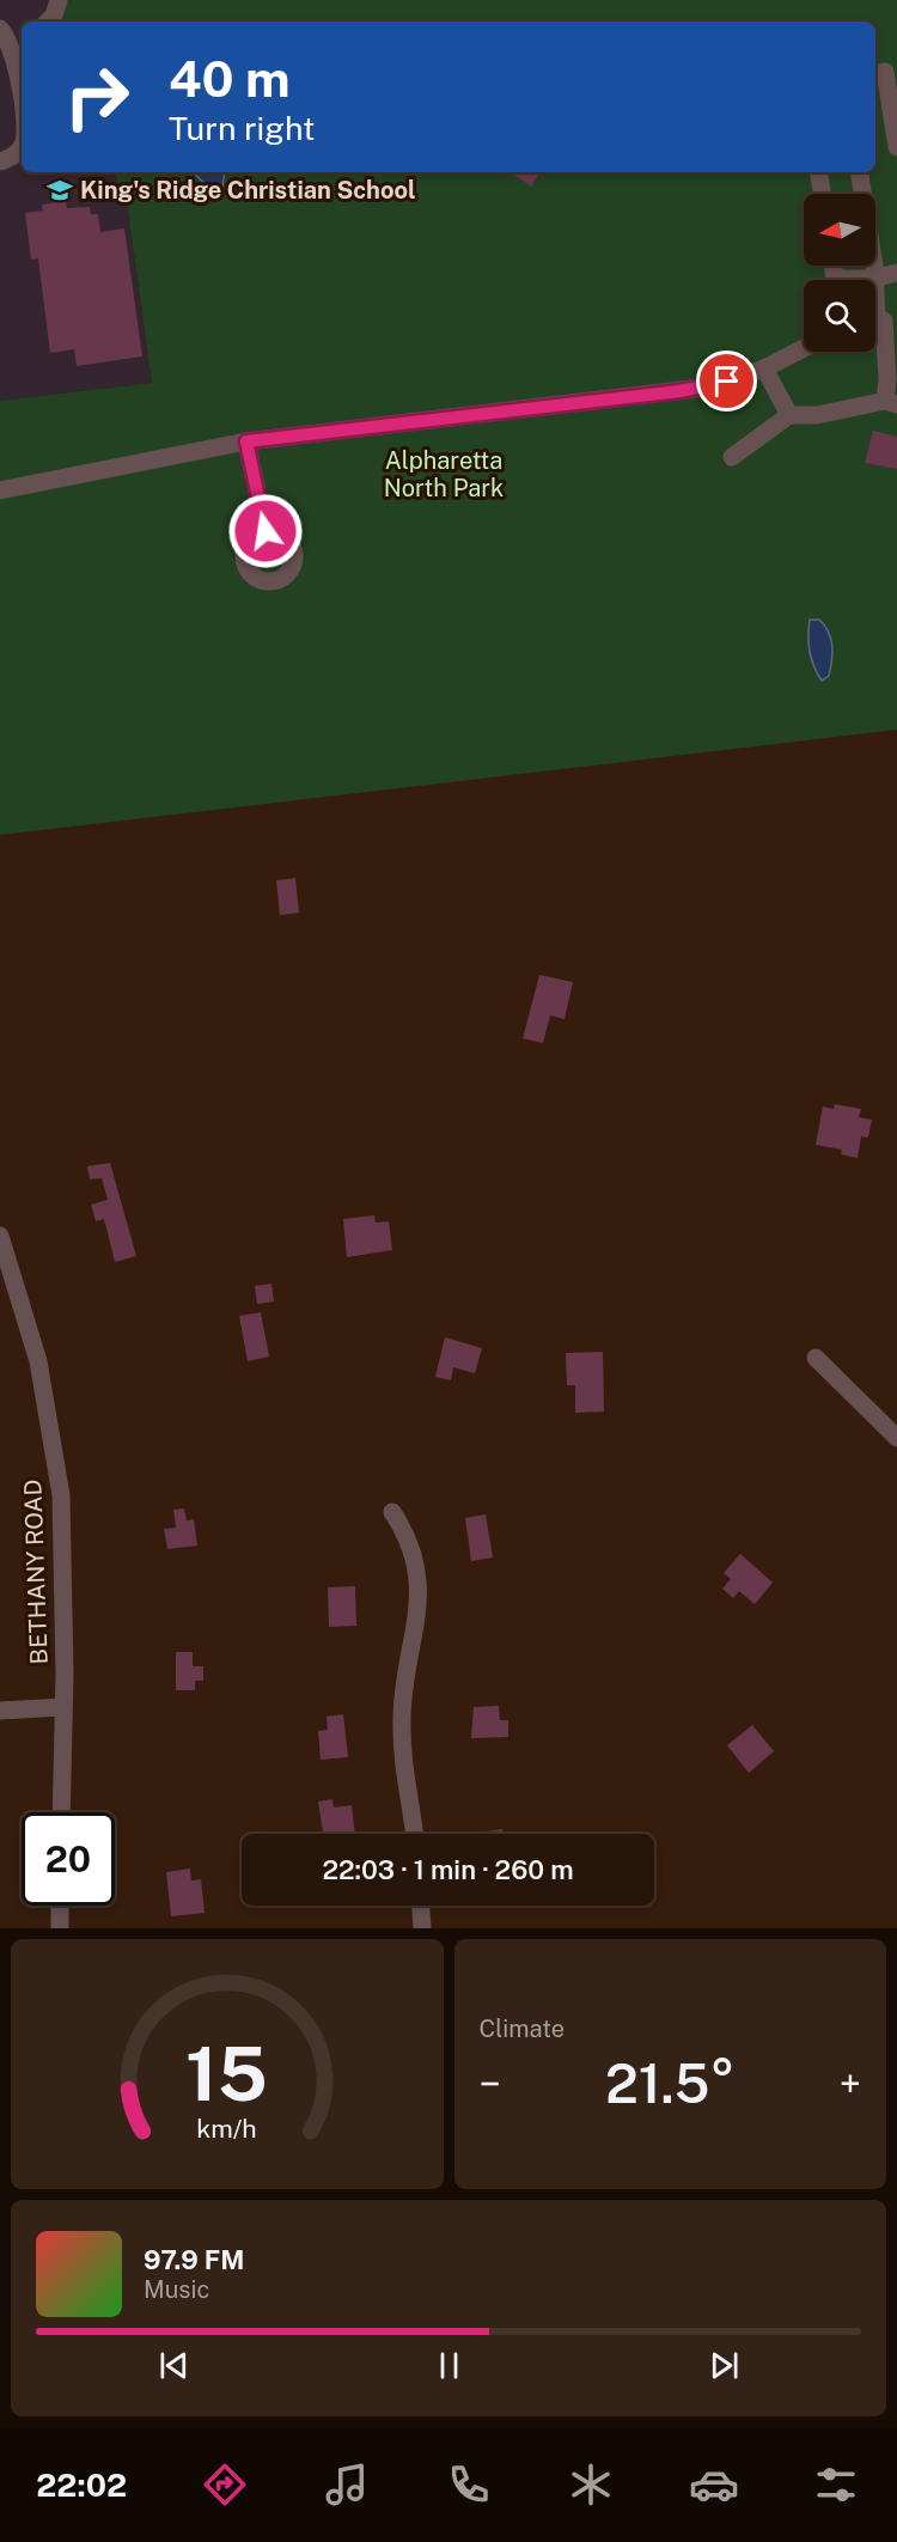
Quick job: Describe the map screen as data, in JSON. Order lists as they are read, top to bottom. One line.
{"streets":{"street":["BETHANY ROAD"]},"parks":["Alpharetta North Park"],"places":{"school or university":["King's Ridge Christian School"]},"north":"left","page":{"turn":["40 m","Turn right"],"limit":"20","trip":"22:03 · 1 min · 260 m","tile":"Climate","heat":["−","21.5°","+"],"song":["97.9 FM","Music"],"tabs":"22:02","gauge":["15","km/h"]}}
